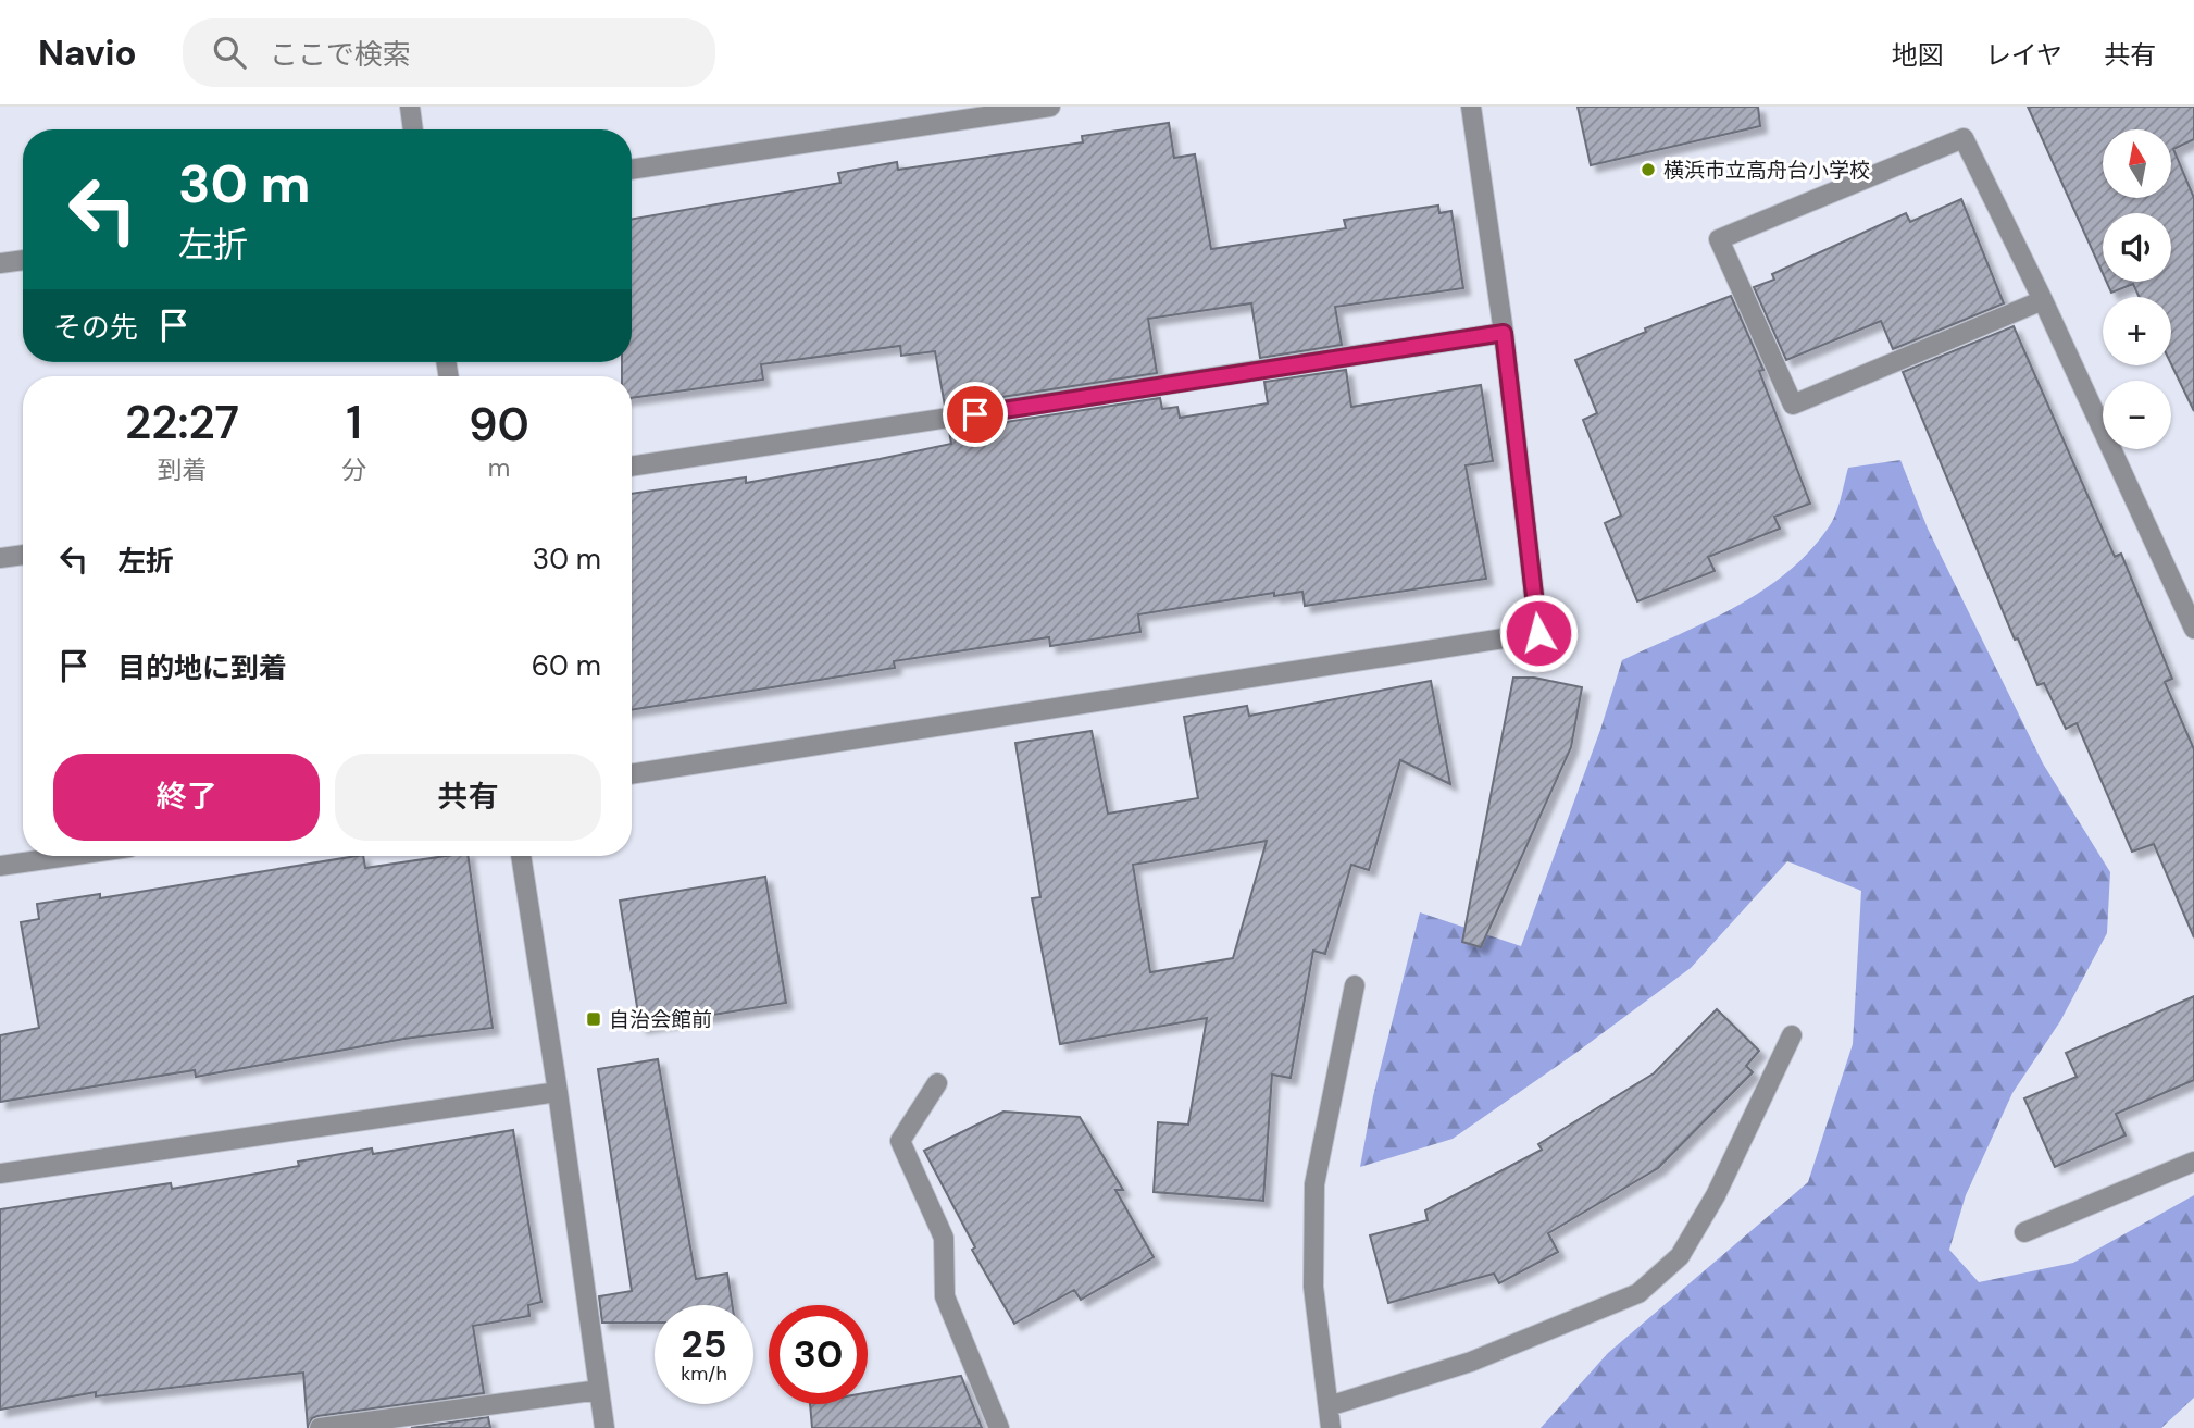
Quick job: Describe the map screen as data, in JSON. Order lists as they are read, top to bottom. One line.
{"places":{"other":["横浜市立高舟台小学校"],"transit":["自治会館前"]},"north":"top","page":{"header":"Navio","search":"ここで検索","nav":["地図","レイヤ","共有"],"map_buttons":["+","−"],"turn":["30 m","左折"],"then":"その先","eta":["22:27","到着","1","分","90","m"],"list":[{"name":"左折","value":"30 m"},{"name":"目的地に到着","value":"60 m"}],"buttons":["終了","共有"],"speed":"25 km/h","limit":"30"}}
